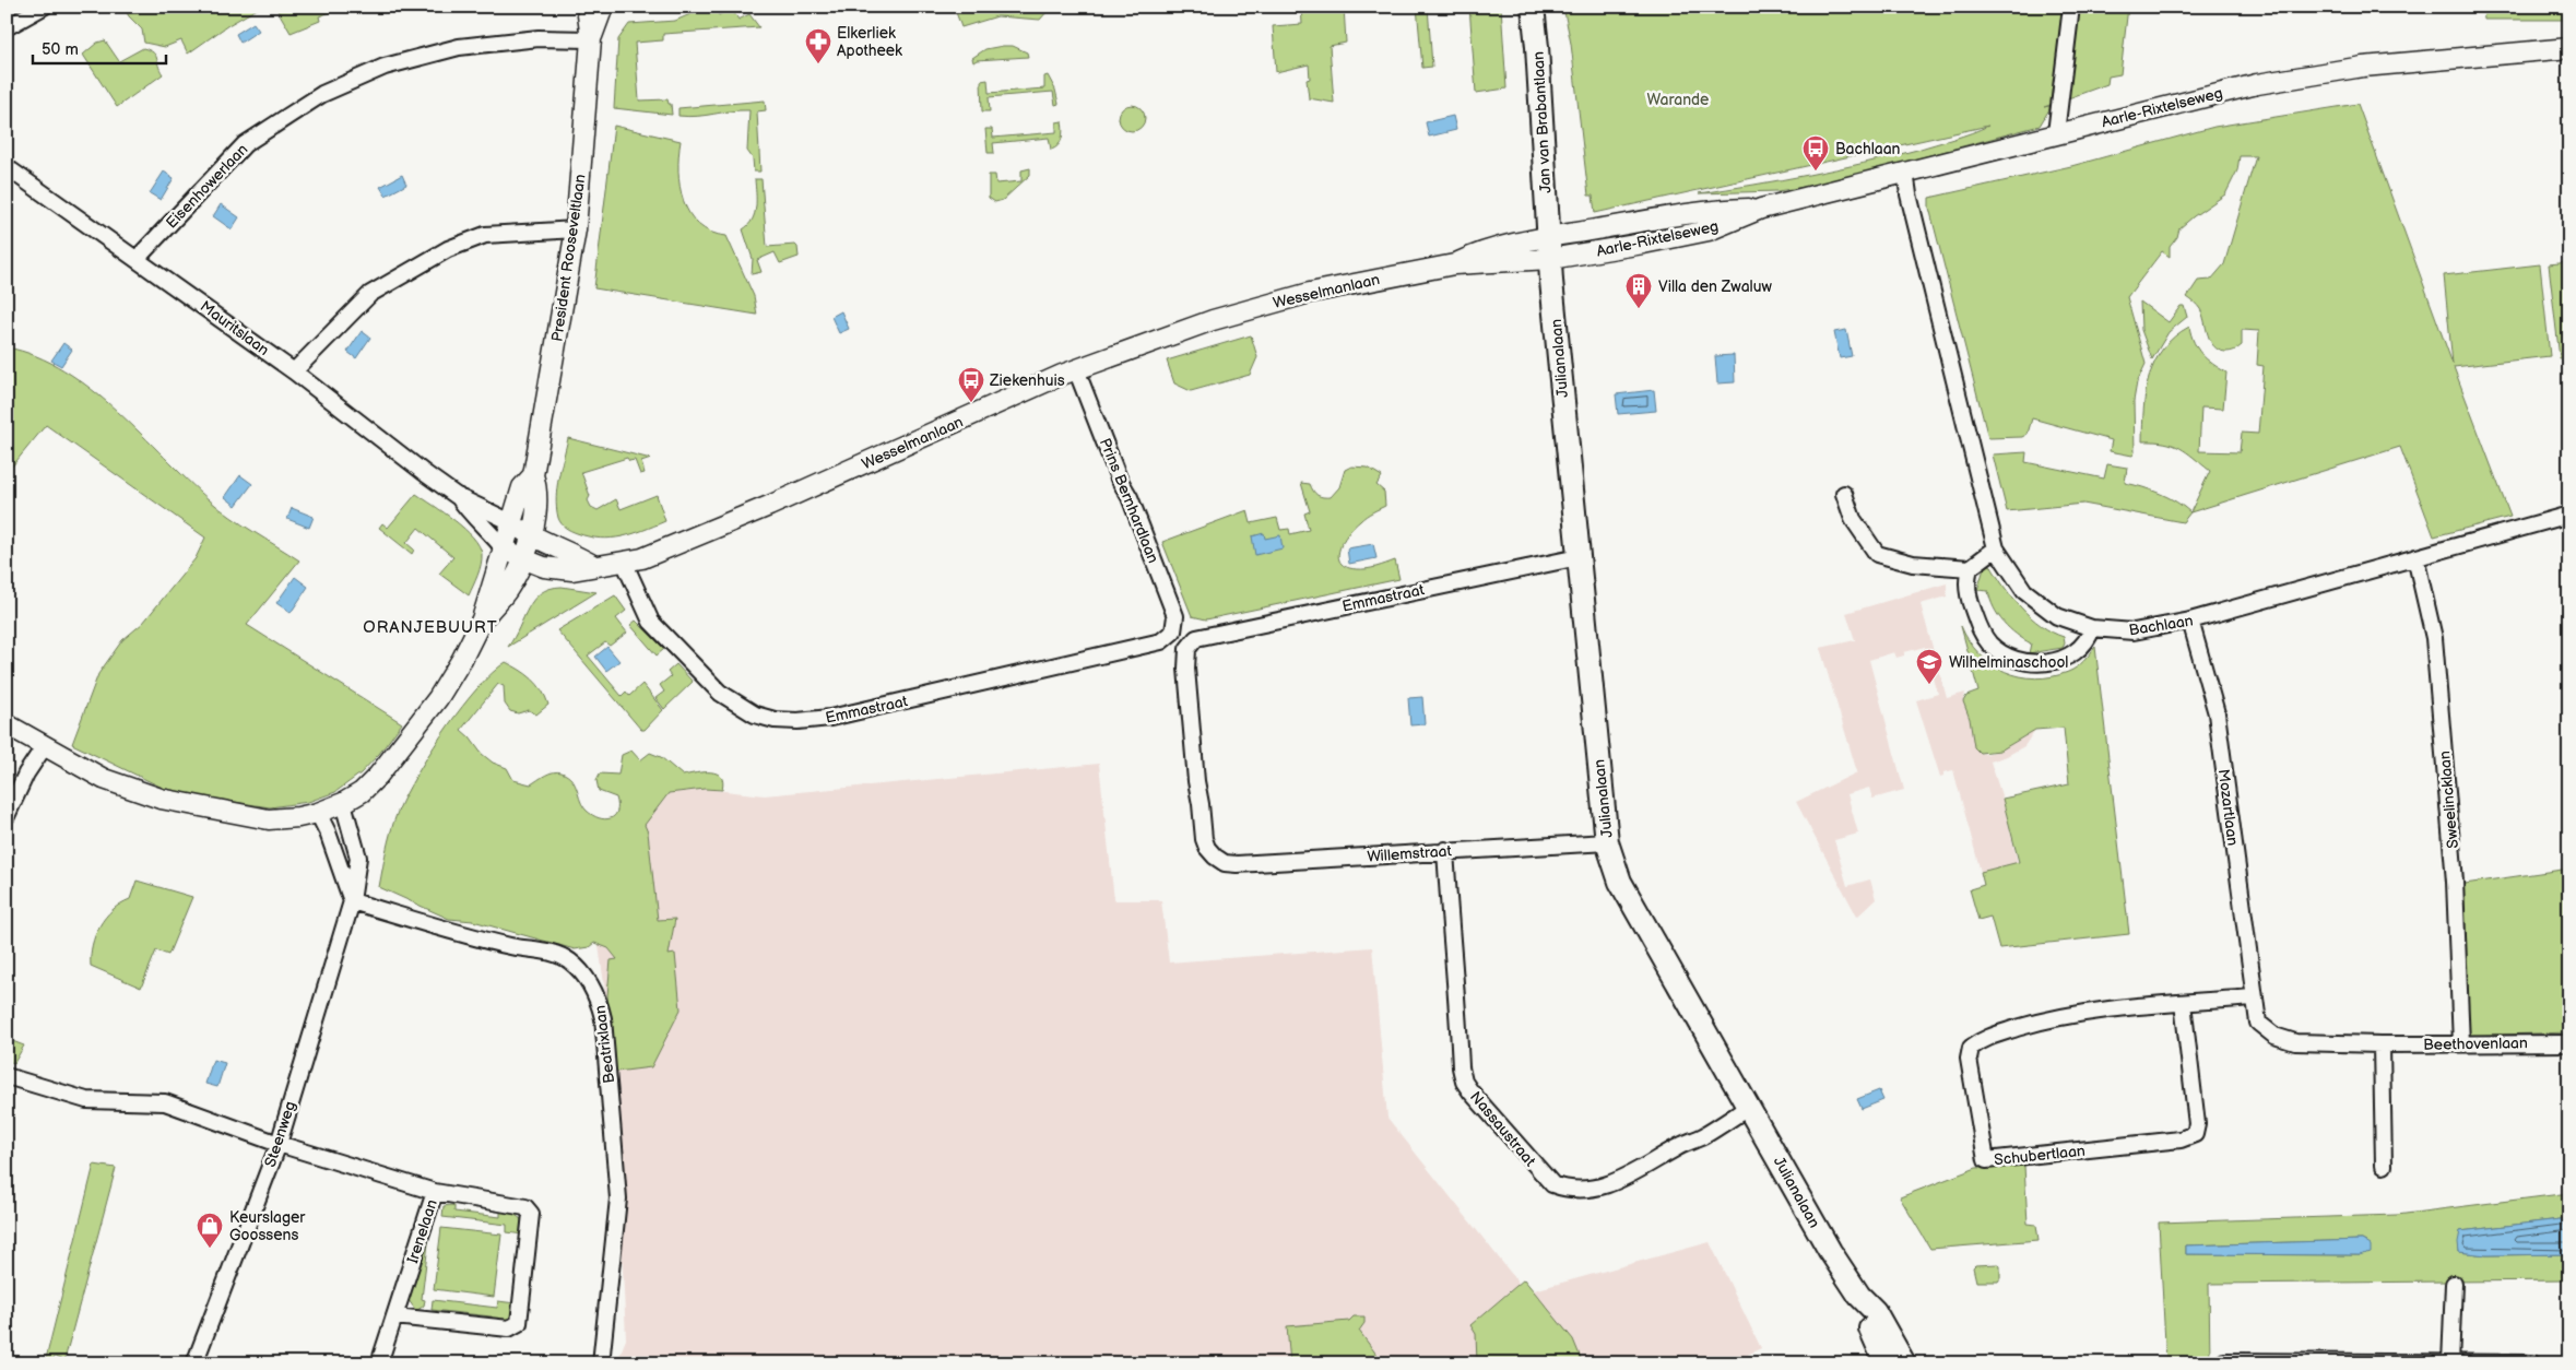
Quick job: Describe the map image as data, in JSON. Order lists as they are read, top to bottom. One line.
{"streets":{"main road":["Jan van Brabantlaan","Julianalaan"],"street":["Aarle-Rixtelseweg","Eisenhowerlaan","President Rooseveltlaan","Wesselmanlaan","Mauritslaan","Prins Bernhardlaan","Emmastraat","Bachlaan","Sweelincklaan","Mozartlaan","Willemstraat","Beethovenlaan","Beatrixlaan","Nassaustraat","Steenweg","Schubertlaan","Irenelaan"]},"crossings":[["Aarle-Rixtelseweg","Jan van Brabantlaan"],["Aarle-Rixtelseweg","Wesselmanlaan"],["Aarle-Rixtelseweg","Julianalaan"],["Aarle-Rixtelseweg","Bachlaan"],["Jan van Brabantlaan","Wesselmanlaan"],["Jan van Brabantlaan","Julianalaan"],["Eisenhowerlaan","President Rooseveltlaan"],["Eisenhowerlaan","Mauritslaan"],["President Rooseveltlaan","Wesselmanlaan"],["President Rooseveltlaan","Mauritslaan"],["President Rooseveltlaan","Steenweg"],["Wesselmanlaan","Mauritslaan"],["Wesselmanlaan","Julianalaan"],["Wesselmanlaan","Prins Bernhardlaan"],["Wesselmanlaan","Emmastraat"],["Julianalaan","Emmastraat"],["Julianalaan","Willemstraat"],["Julianalaan","Nassaustraat"],["Prins Bernhardlaan","Emmastraat"],["Emmastraat","Willemstraat"],["Bachlaan","Sweelincklaan"],["Bachlaan","Mozartlaan"],["Sweelincklaan","Beethovenlaan"],["Mozartlaan","Beethovenlaan"],["Mozartlaan","Schubertlaan"],["Willemstraat","Nassaustraat"],["Beethovenlaan","Schubertlaan"],["Beatrixlaan","Steenweg"],["Steenweg","Irenelaan"]],"districts":["ORANJEBUURT"],"parks":["Warande"],"places":{"pharmacy":["Elkerliek Apotheek"],"bus stop":["Bachlaan","Ziekenhuis"],"building":["Villa den Zwaluw"],"school or university":["Wilhelminaschool"],"shop":["Keurslager Goossens"]},"scale_bar":"50 m"}
